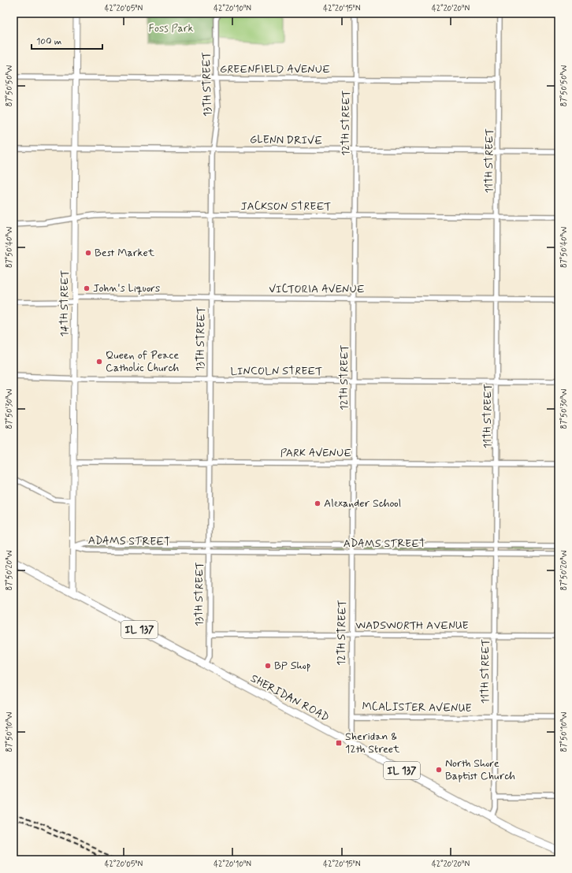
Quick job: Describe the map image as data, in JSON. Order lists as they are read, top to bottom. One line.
{"streets":{"highway":["IL 137","SHERIDAN ROAD"],"street":["GREENFIELD AVENUE","13TH STREET","12TH STREET","GLENN DRIVE","11TH STREET","JACKSON STREET","VICTORIA AVENUE","14TH STREET","LINCOLN STREET","PARK AVENUE","ADAMS STREET","WADSWORTH AVENUE","MCALISTER AVENUE"]},"crossings":[["GREENFIELD AVENUE","13TH STREET"],["GREENFIELD AVENUE","12TH STREET"],["GREENFIELD AVENUE","11TH STREET"],["GREENFIELD AVENUE","14TH STREET"],["13TH STREET","GLENN DRIVE"],["13TH STREET","JACKSON STREET"],["13TH STREET","VICTORIA AVENUE"],["13TH STREET","LINCOLN STREET"],["13TH STREET","PARK AVENUE"],["13TH STREET","ADAMS STREET"],["13TH STREET","WADSWORTH AVENUE"],["13TH STREET","SHERIDAN ROAD"],["12TH STREET","GLENN DRIVE"],["12TH STREET","JACKSON STREET"],["12TH STREET","VICTORIA AVENUE"],["12TH STREET","LINCOLN STREET"],["12TH STREET","PARK AVENUE"],["12TH STREET","ADAMS STREET"],["12TH STREET","WADSWORTH AVENUE"],["12TH STREET","SHERIDAN ROAD"],["12TH STREET","MCALISTER AVENUE"],["GLENN DRIVE","11TH STREET"],["GLENN DRIVE","14TH STREET"],["11TH STREET","JACKSON STREET"],["11TH STREET","VICTORIA AVENUE"],["11TH STREET","LINCOLN STREET"],["11TH STREET","PARK AVENUE"],["11TH STREET","ADAMS STREET"],["11TH STREET","WADSWORTH AVENUE"],["11TH STREET","SHERIDAN ROAD"],["11TH STREET","MCALISTER AVENUE"],["JACKSON STREET","14TH STREET"],["VICTORIA AVENUE","14TH STREET"],["14TH STREET","LINCOLN STREET"],["14TH STREET","PARK AVENUE"],["14TH STREET","ADAMS STREET"],["14TH STREET","SHERIDAN ROAD"]],"parks":["Foss Park"],"places":{"other":["Best Market","John's Liquors","Queen of Peace Catholic Church","Alexander School","BP Shop","North Shore Baptist Church"],"transit":["Sheridan & 12th Street"]},"scale_bar":"100 m","coordinates":["42°20'05\"N","42°20'10\"N","42°20'15\"N","42°20'20\"N","87°50'50\"W","87°50'40\"W","87°50'30\"W","87°50'20\"W","87°50'10\"W"]}
